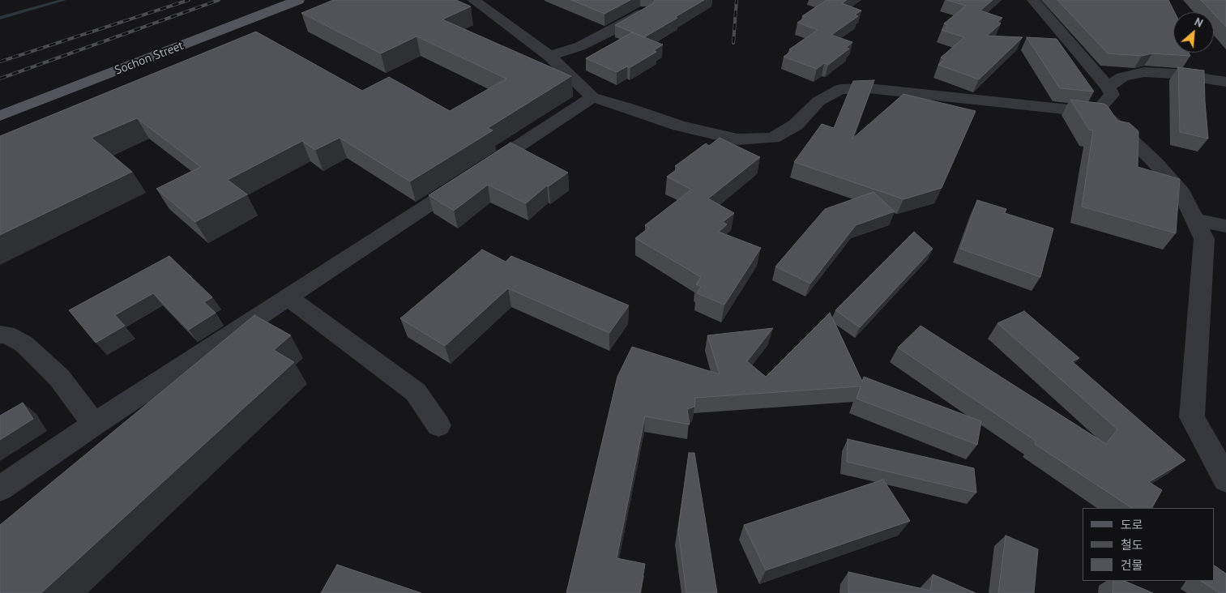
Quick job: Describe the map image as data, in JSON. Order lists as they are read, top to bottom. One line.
{"streets":{"main road":["Sochon Street"]},"legend":["도로","철도","건물"],"north":"top right"}
